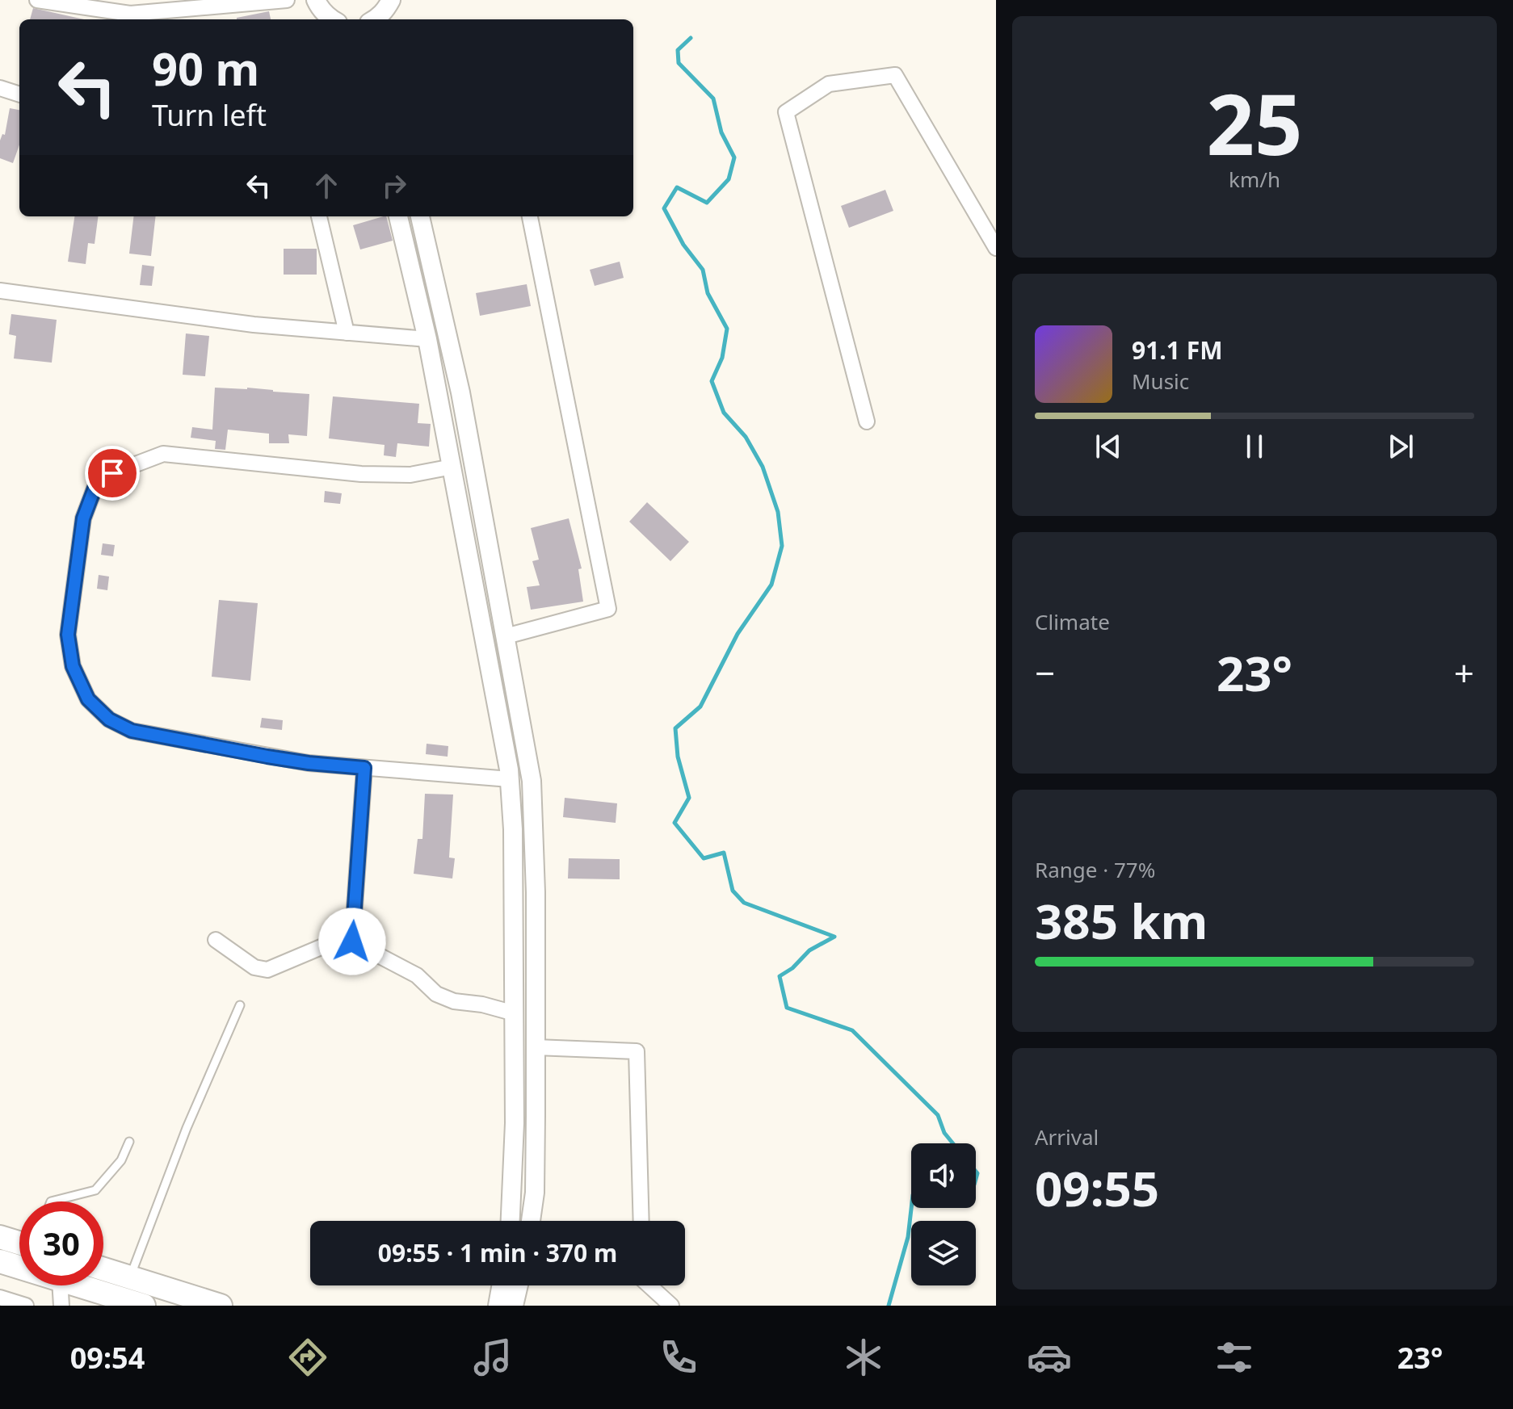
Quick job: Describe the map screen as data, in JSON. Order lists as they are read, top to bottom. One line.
{"page":{"tile":[["25","km/h"],"Climate",["Range · 77%","385 km"],["Arrival","09:55"]],"turn":["90 m","Turn left"],"song":["91.1 FM","Music"],"heat":["−","23°","+"],"limit":"30","trip":"09:55 · 1 min · 370 m","tabs":["09:54","23°"]}}
